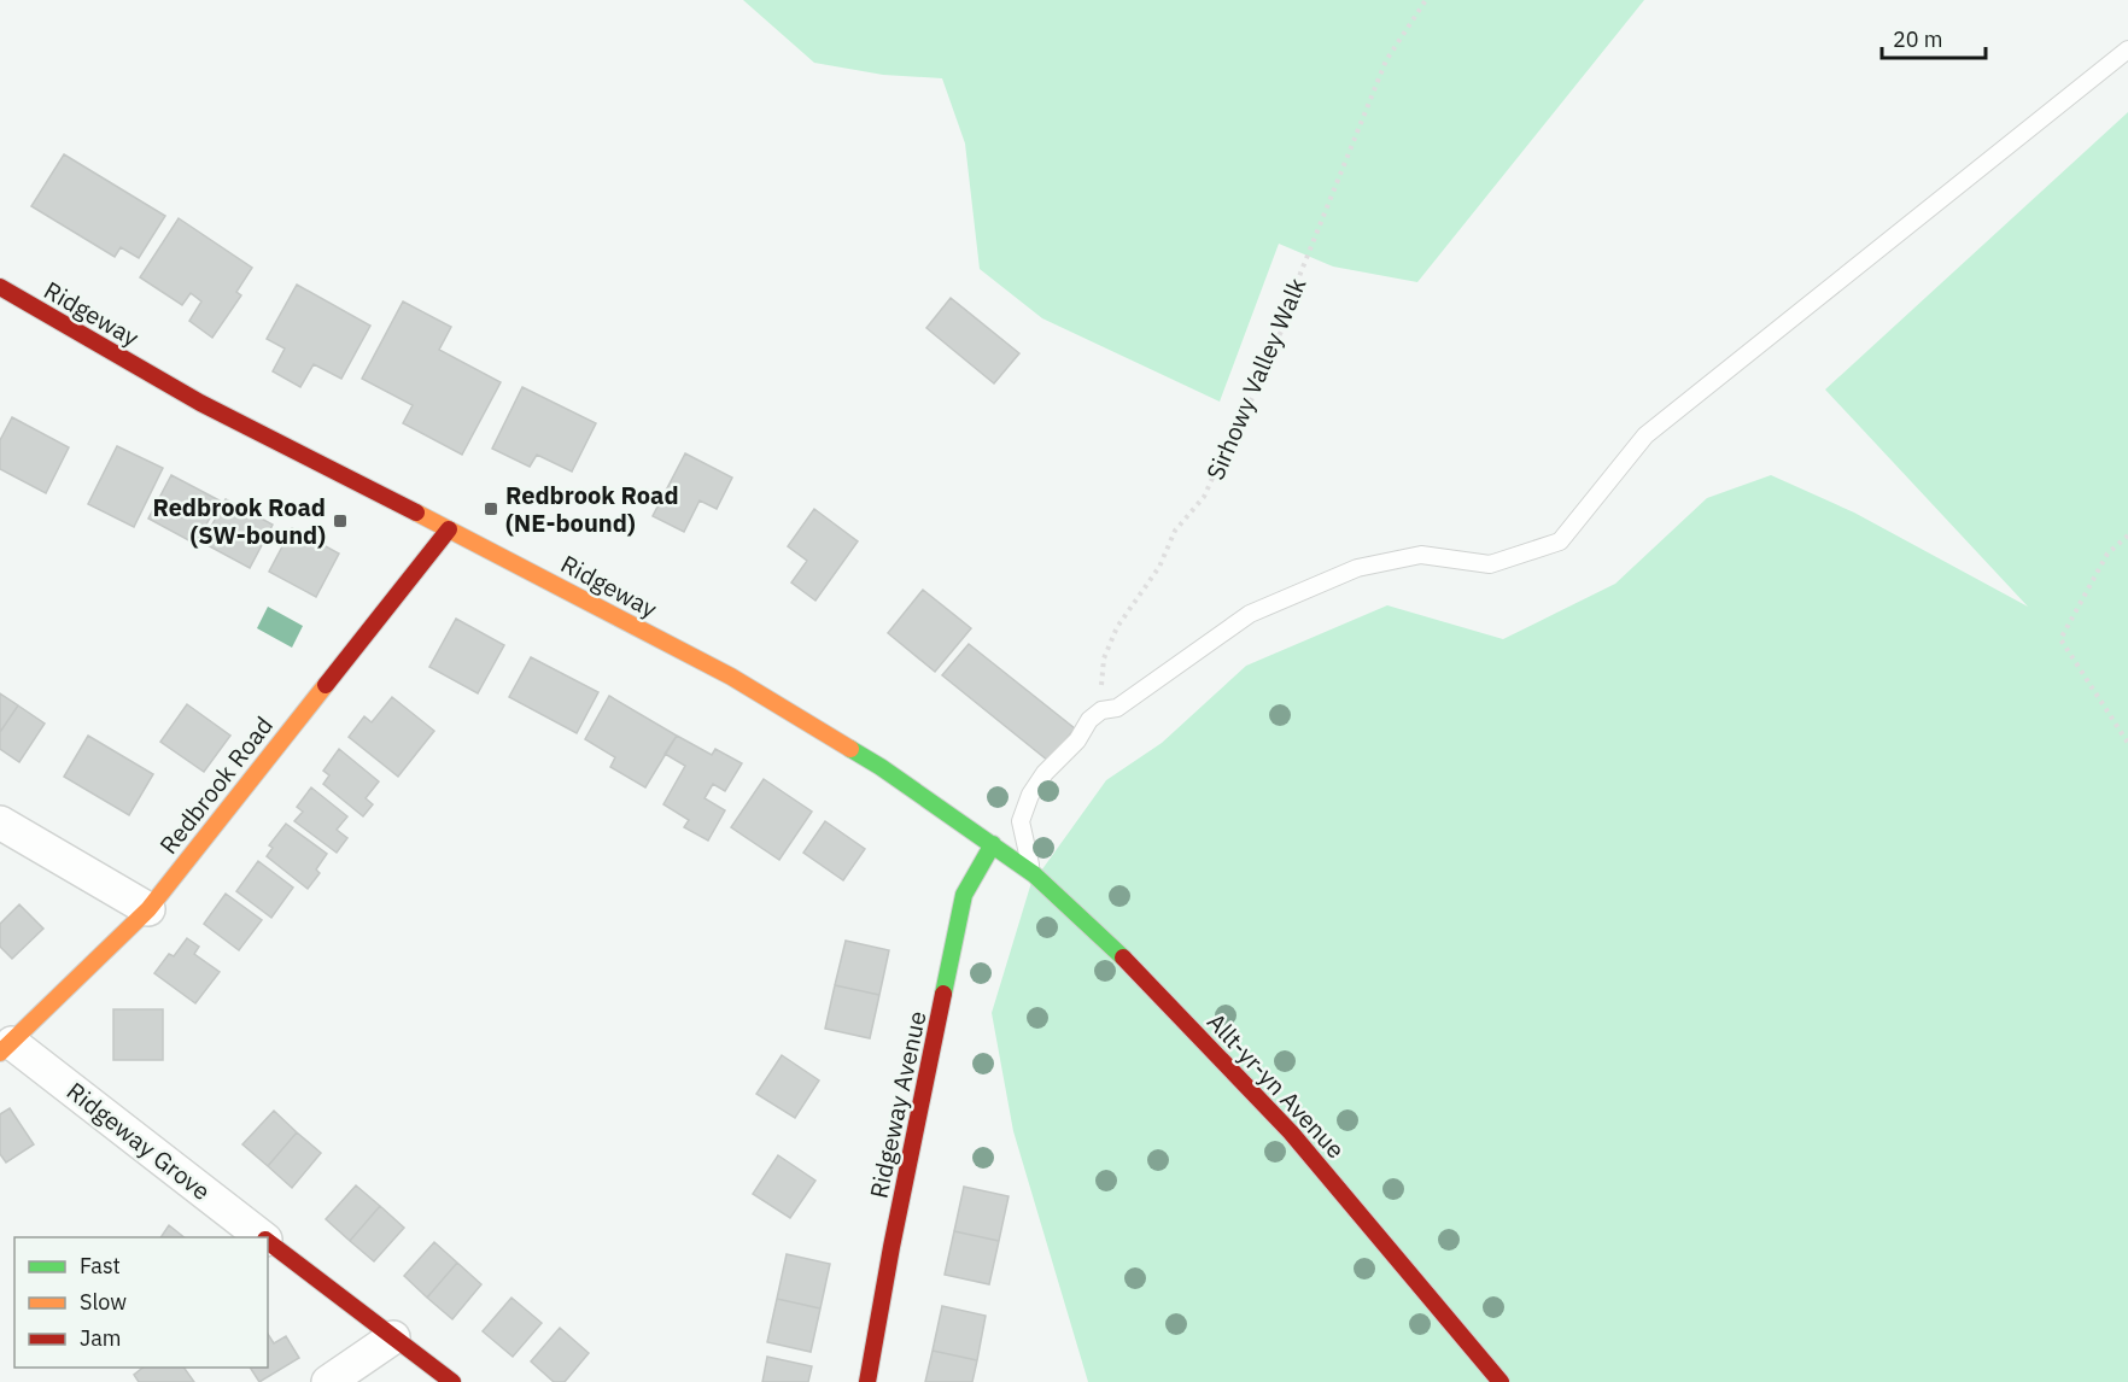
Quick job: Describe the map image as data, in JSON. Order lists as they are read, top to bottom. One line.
{"streets":{"street":["Ridgeway","Redbrook Road","Allt-yr-yn Avenue","Ridgeway Avenue","Ridgeway Grove"],"path":["Sirhowy Valley Walk"]},"crossings":[["Ridgeway","Redbrook Road"],["Ridgeway","Allt-yr-yn Avenue"],["Ridgeway","Ridgeway Avenue"],["Redbrook Road","Ridgeway Grove"],["Allt-yr-yn Avenue","Ridgeway Avenue"]],"places":{"transit":["Redbrook Road (NE-bound)","Redbrook Road (SW-bound)"]},"legend":["Fast","Slow","Jam"],"scale_bar":"20 m"}
